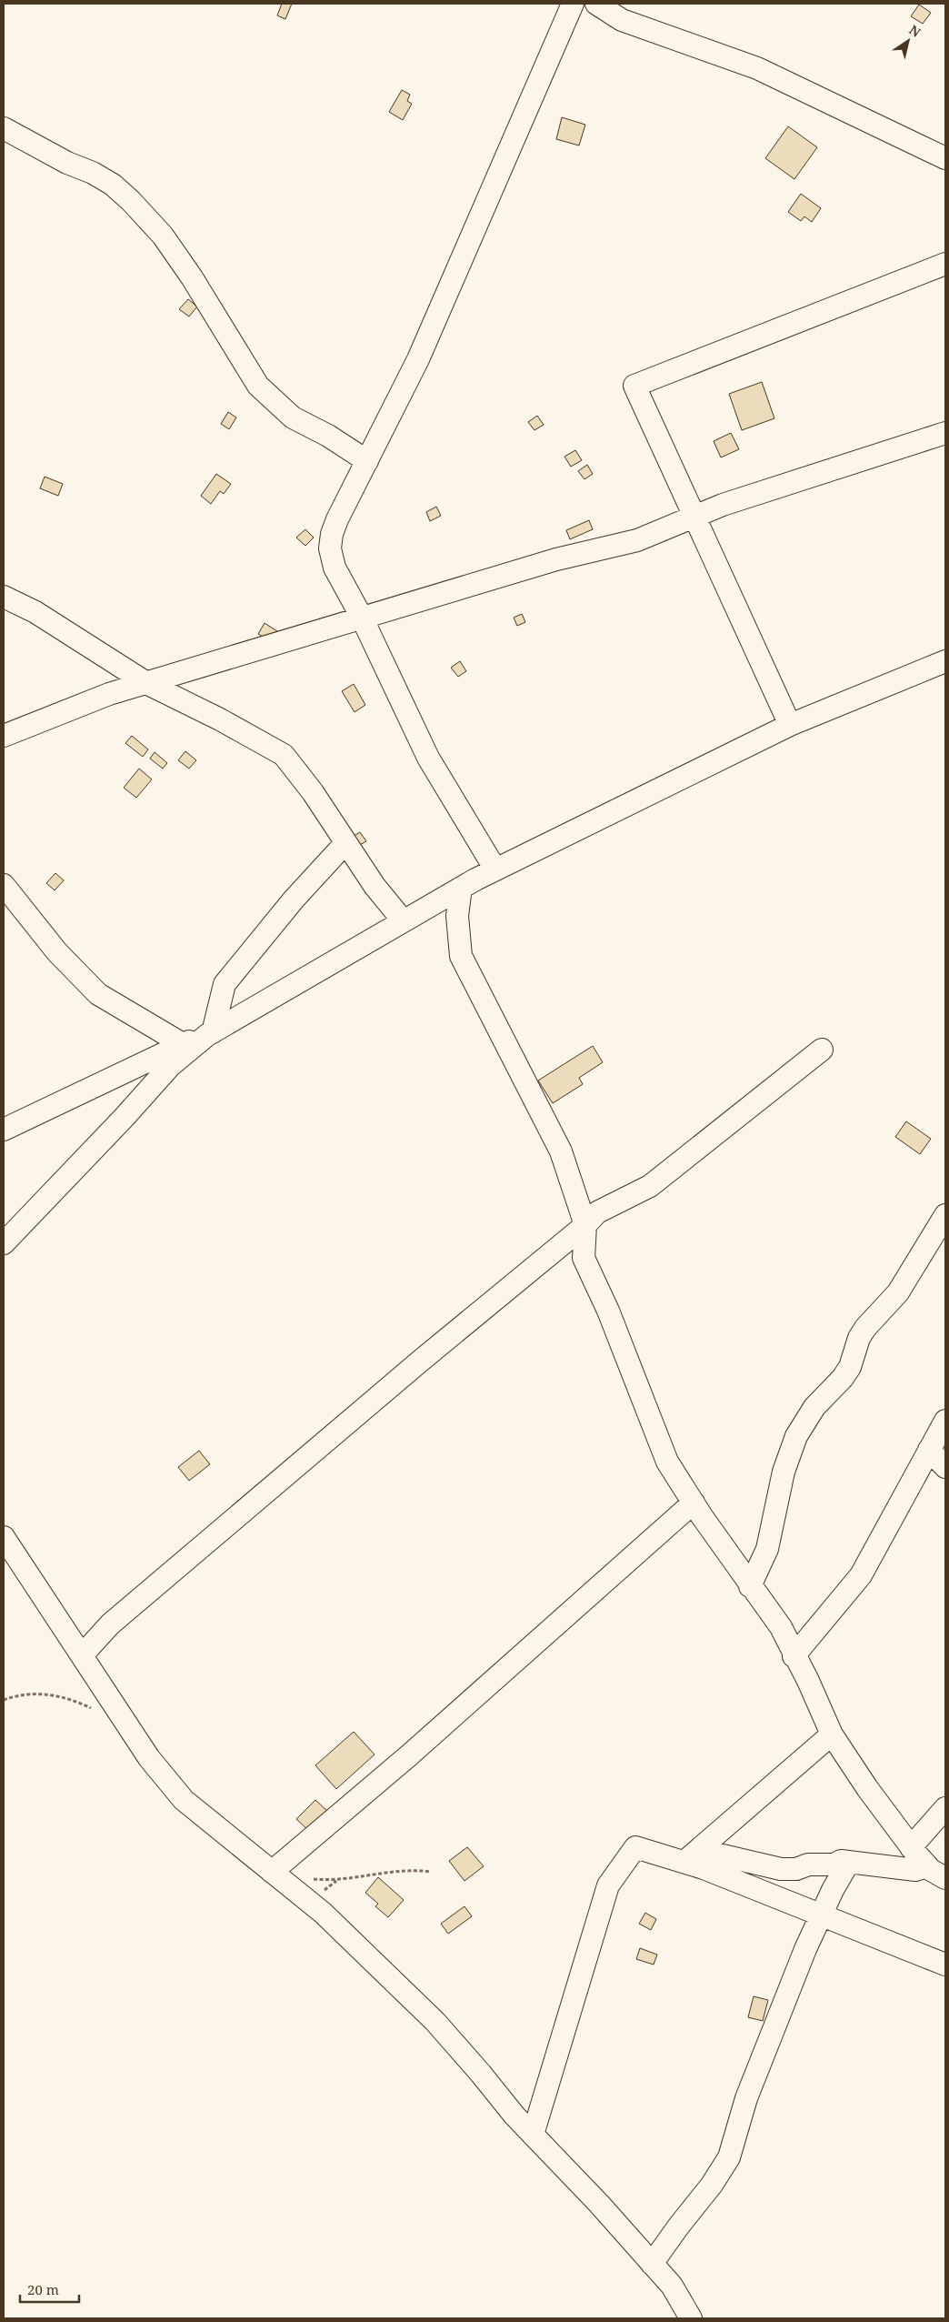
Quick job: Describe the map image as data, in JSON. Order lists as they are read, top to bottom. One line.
{"scale_bar":"20 m","north":"top right"}
